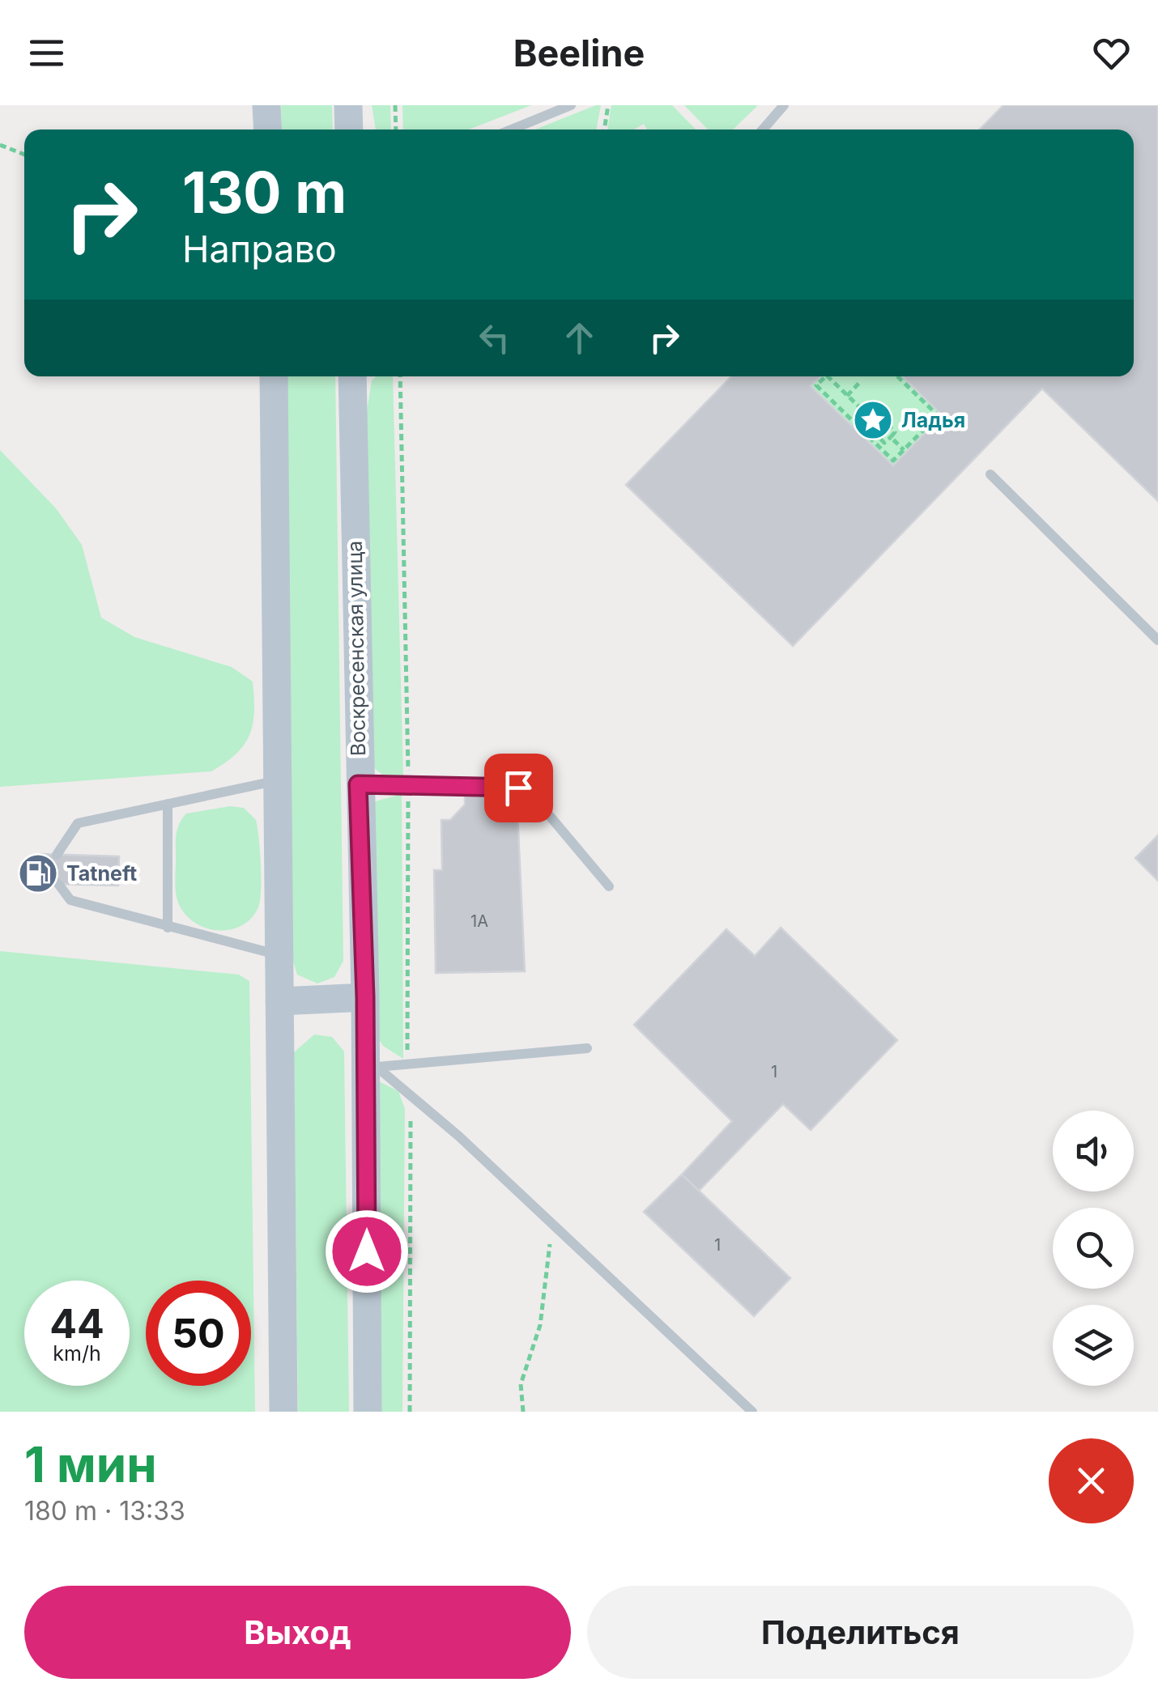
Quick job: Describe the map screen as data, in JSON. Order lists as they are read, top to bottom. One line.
{"streets":{"main road":["Воскресенская улица"]},"places":{"place":["Ладья"],"fuel station":["Tatneft"]},"house_numbers":["1А","1","1"],"page":{"header":"Beeline","turn":["130 m","Направо"],"speed":"44 km/h","limit":"50","heading":["1 мин","180 m · 13:33"],"buttons":["Выход","Поделиться"]}}
